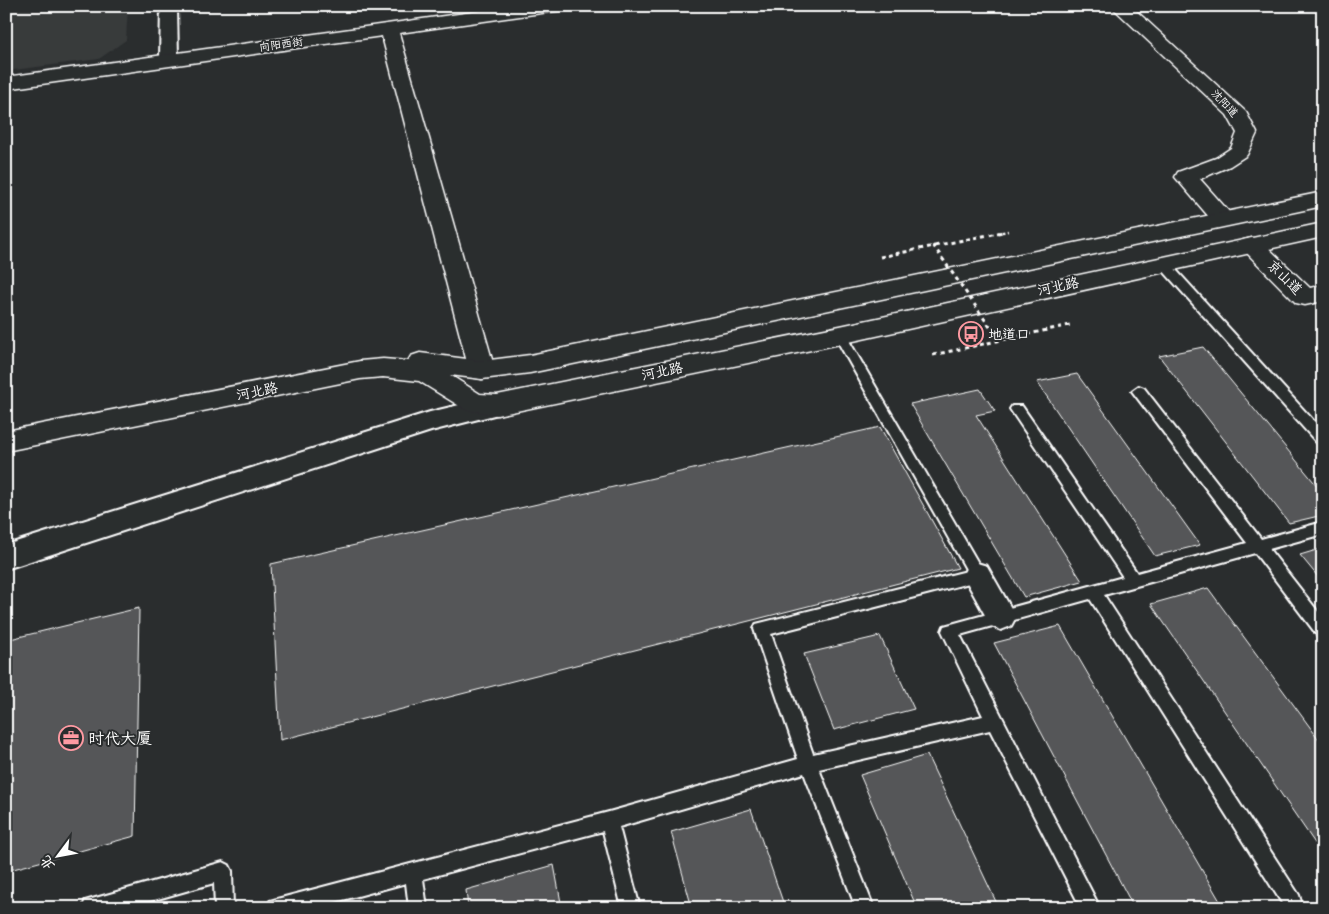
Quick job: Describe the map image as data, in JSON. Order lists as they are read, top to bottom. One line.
{"streets":{"main road":["向阳西街","沈阳道","京山道","河北路"]},"crossings":[["沈阳道","河北路"],["京山道","河北路"]],"places":{"bus stop":["地道口"],"office":["时代大厦"]},"north":"bottom left"}
